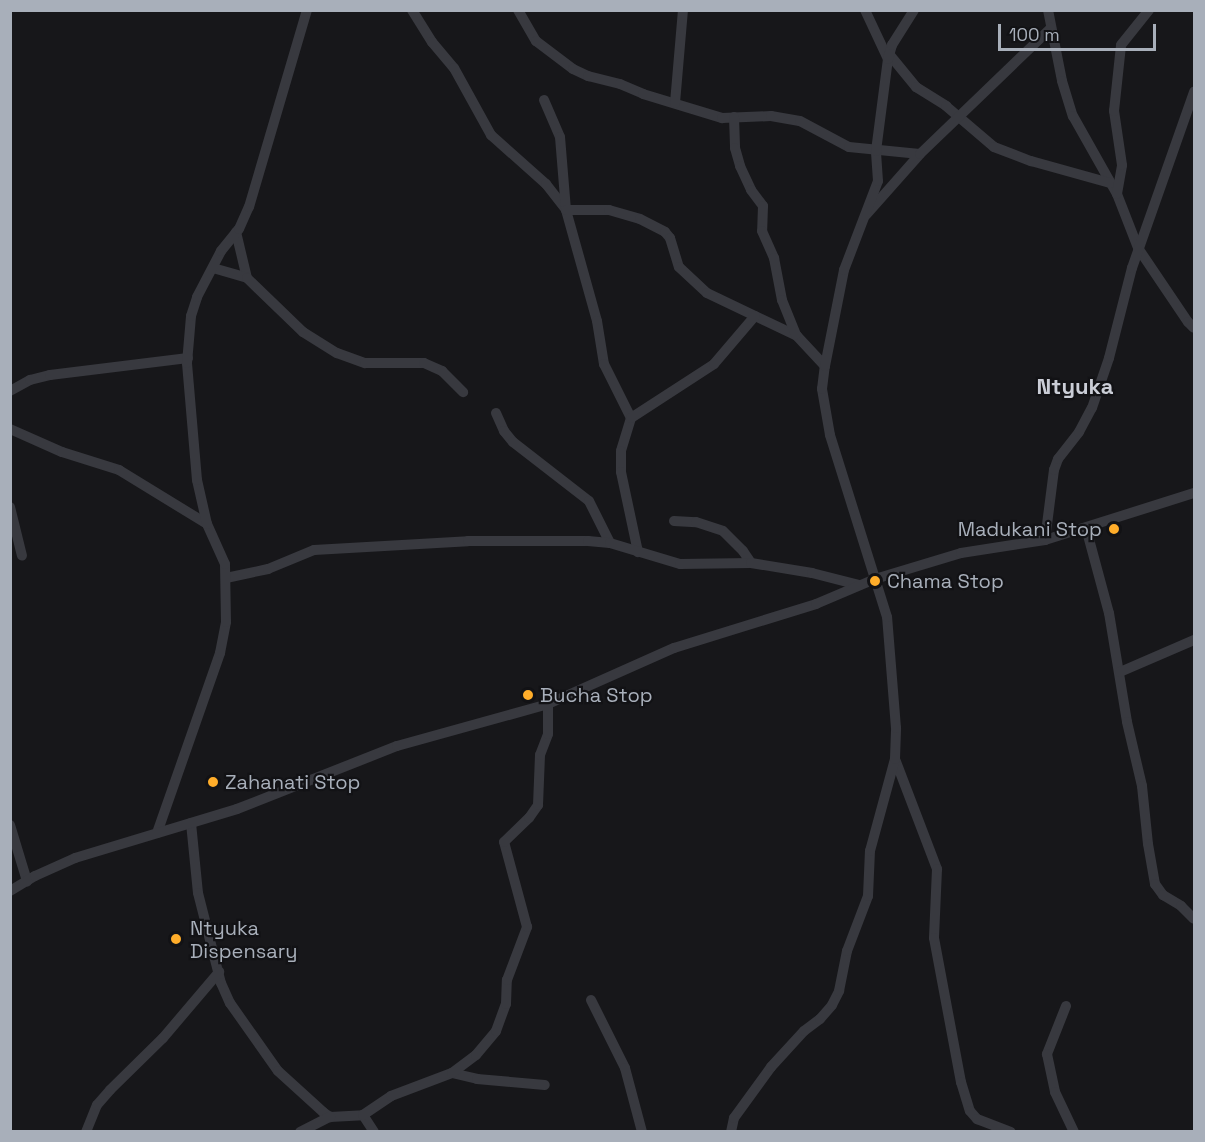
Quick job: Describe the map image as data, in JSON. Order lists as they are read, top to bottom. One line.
{"districts":["Ntyuka"],"places":["Madukani Stop","Chama Stop","Bucha Stop","Zahanati Stop","Ntyuka Dispensary"],"scale_bar":"100 m"}
